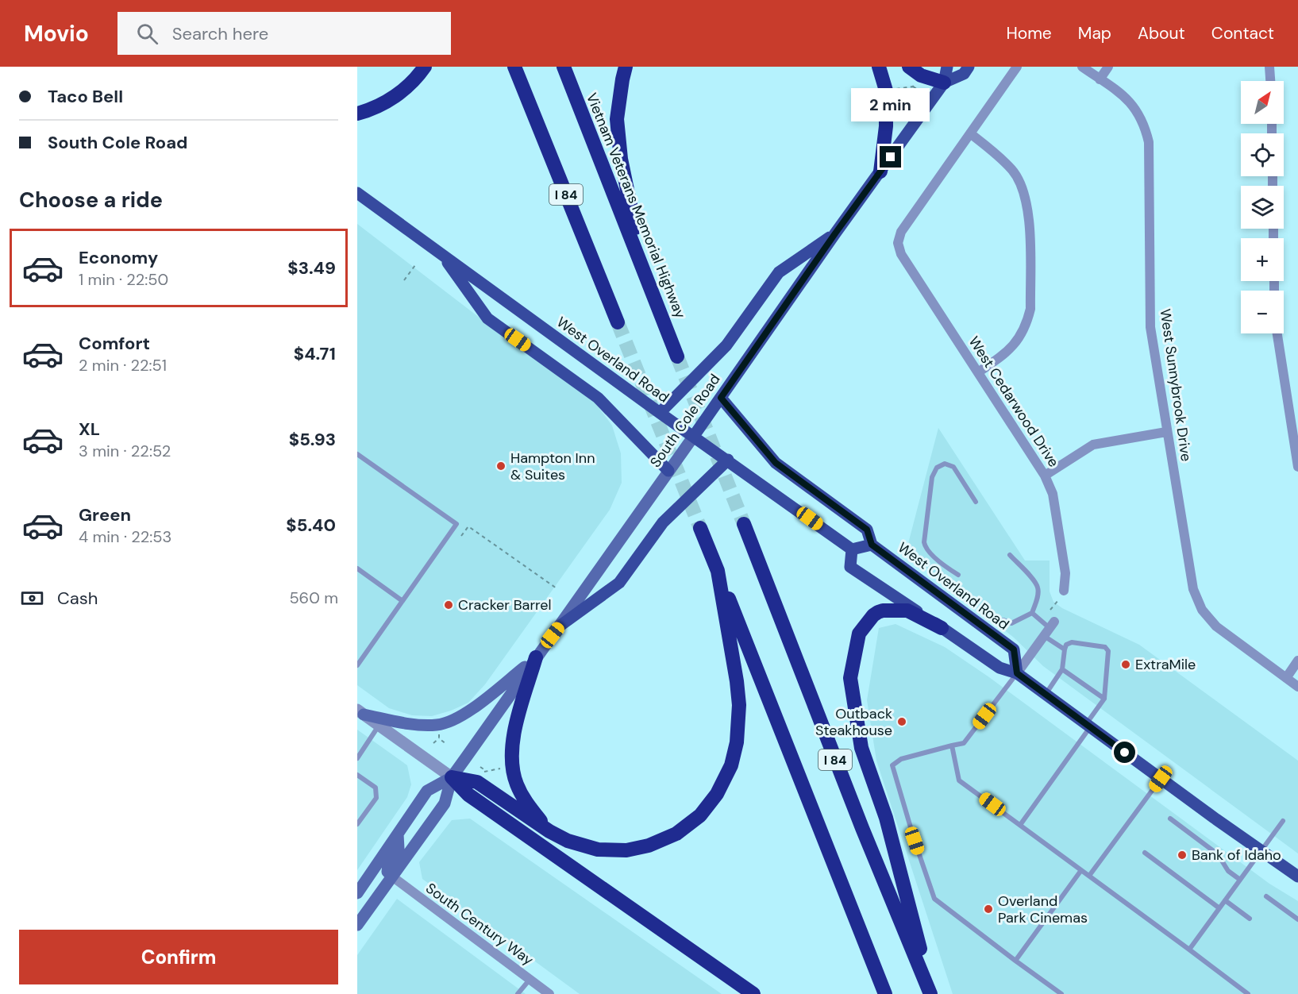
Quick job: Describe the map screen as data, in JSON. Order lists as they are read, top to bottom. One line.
{"streets":{"highway":["I 84","Vietnam Veterans Memorial Highway"],"main road":["West Overland Road","South Cole Road"],"street":["West Sunnybrook Drive","West Cedarwood Drive","South Century Way"]},"crossings":[["West Overland Road","South Cole Road"],["South Cole Road","South Century Way"]],"places":["Hampton Inn & Suites","Cracker Barrel","ExtraMile","Outback Steakhouse","Bank of Idaho","Overland Park Cinemas"],"north":"top right","page":{"header":"Movio","search":"Search here","nav":["Home","Map","About","Contact"],"banner":["Taco Bell","South Cole Road"],"map_buttons":["+","−"],"bubble":"2 min","heading":"Choose a ride","list":[{"name":"Economy","note":"1 min · 22:50","value":"$3.49"},{"name":"Comfort","note":"2 min · 22:51","value":"$4.71"},{"name":"XL","note":"3 min · 22:52","value":"$5.93"},{"name":"Green","note":"4 min · 22:53","value":"$5.40"}],"pay":["Cash","560 m"],"buttons":"Confirm"}}
